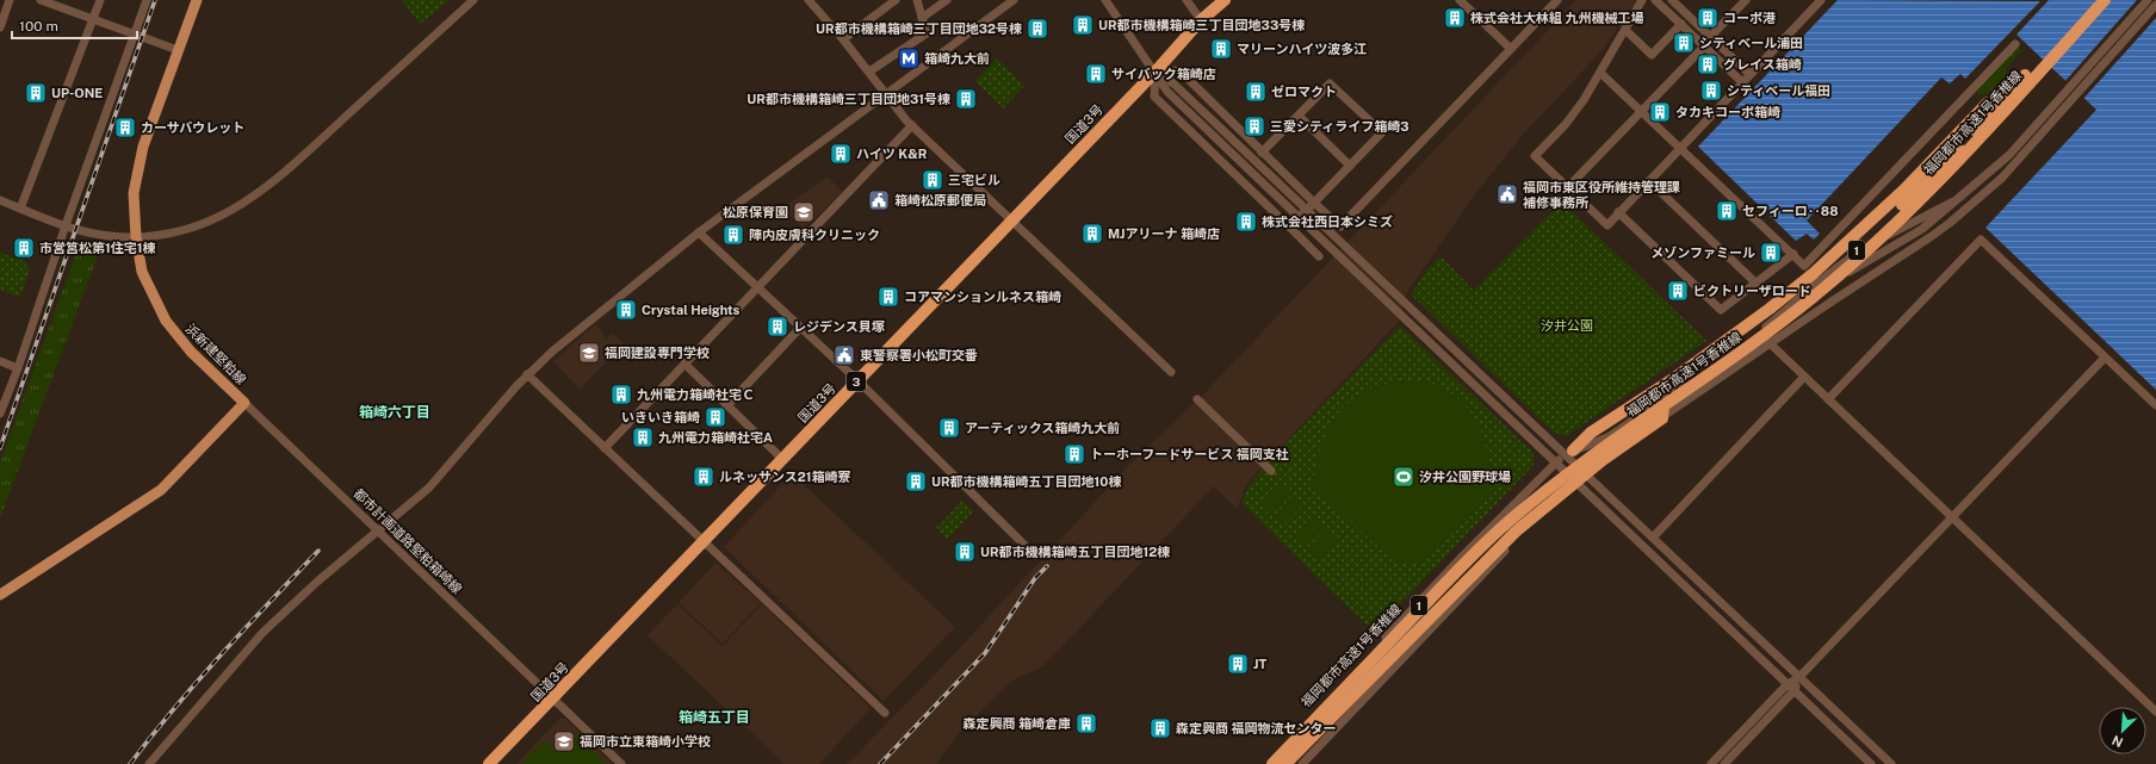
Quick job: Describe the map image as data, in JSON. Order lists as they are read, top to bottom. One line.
{"streets":{"highway":["福岡都市高速1号香椎線","国道3号","1","3"],"main road":["浜新建堅粕線"],"street":["都市計画道路堅粕箱崎線"]},"crossings":[["国道3号","都市計画道路堅粕箱崎線"],["浜新建堅粕線","都市計画道路堅粕箱崎線"]],"districts":["箱崎六丁目","箱崎五丁目"],"parks":["汐井公園"],"places":{"building":["株式会社大林組 九州機械工場","コーポ港","UR都市機構箱崎三丁目団地33号棟","UR都市機構箱崎三丁目団地32号棟","シティベール浦田","マリーンハイツ波多江","グレイス箱崎","サイバック箱崎店","シティベール福田","ゼロマクト","UP-ONE","UR都市機構箱崎三丁目団地31号棟","タカキコーポ箱崎","三愛シティライフ箱崎3","カーサバウレット","ハイツ K&R","三宅ビル","セフィーロ‥88","株式会社西日本シミズ","MJアリーナ 箱崎店","陣内皮膚科クリニック","市営筥松第1住宅1棟","メゾンファミール","ビクトリーザロード","コアマンションルネス箱崎","Crystal Heights","レジデンス貝塚","九州電力箱崎社宅Ｃ","いきいき箱崎","アーティックス箱崎九大前","九州電力箱崎社宅A","トーホーフードサービス 福岡支社","ルネッサンス21箱崎寮","UR都市機構箱崎五丁目団地10棟","UR都市機構箱崎五丁目団地12棟","JT","森定興商 箱崎倉庫","森定興商 福岡物流センター"],"metro station":["箱崎九大前"],"public building":["福岡市東区役所維持管理課 補修事務所","箱崎松原郵便局","東警察署小松町交番"],"school or university":["松原保育園","福岡建設専門学校","福岡市立東箱崎小学校"],"sports":["汐井公園野球場"]},"scale_bar":"100 m","north":"bottom left"}
